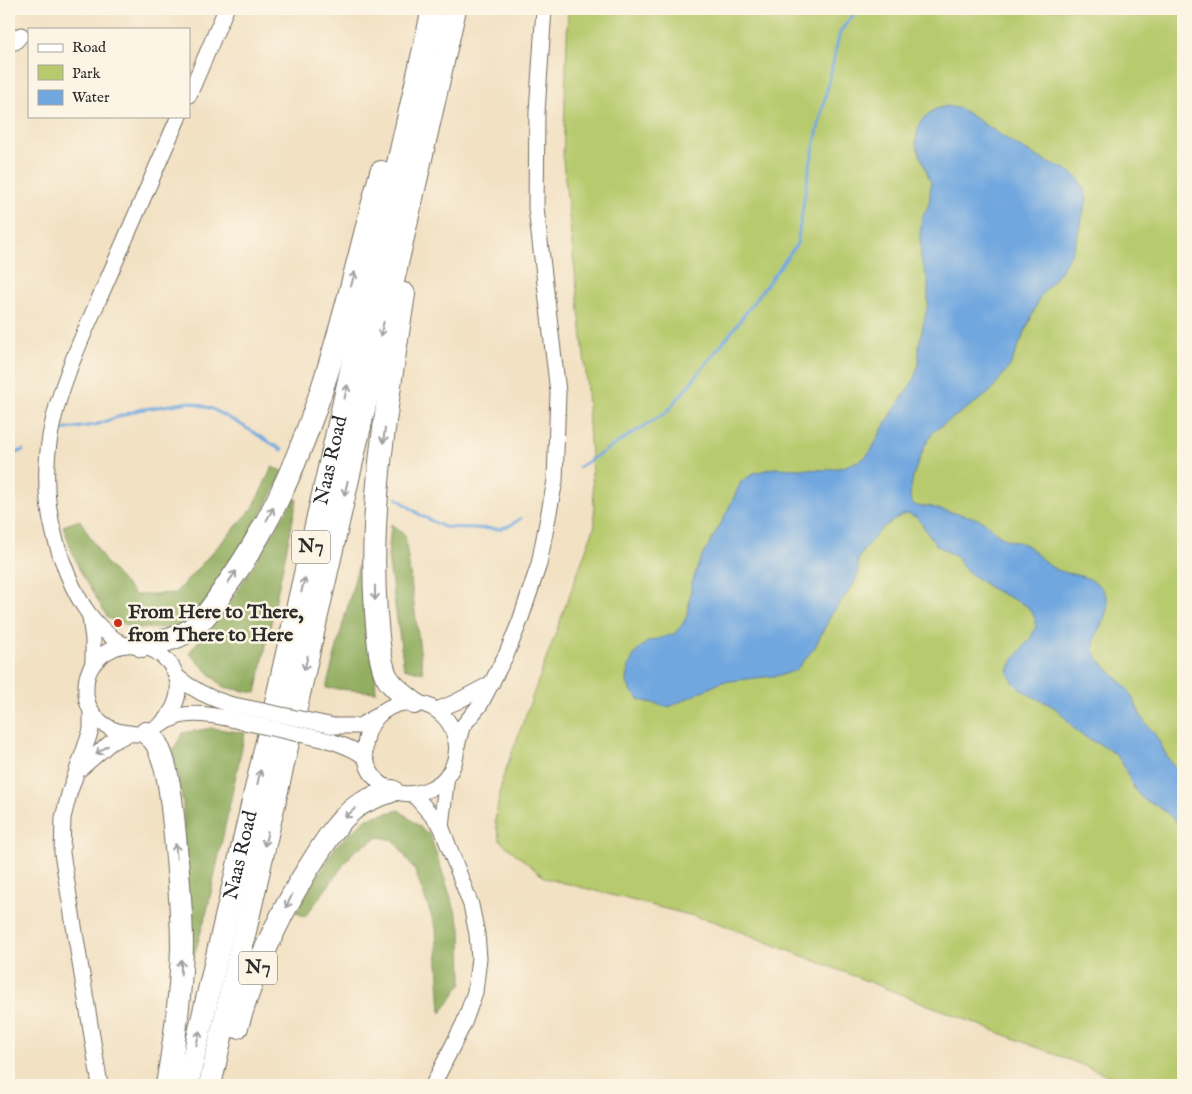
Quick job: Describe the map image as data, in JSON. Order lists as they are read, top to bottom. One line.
{"streets":{"highway":["Naas Road","N7"]},"crossings":[["Naas Road","N7"]],"places":["From Here to There, from There to Here"],"legend":["Road","Park","Water"]}
